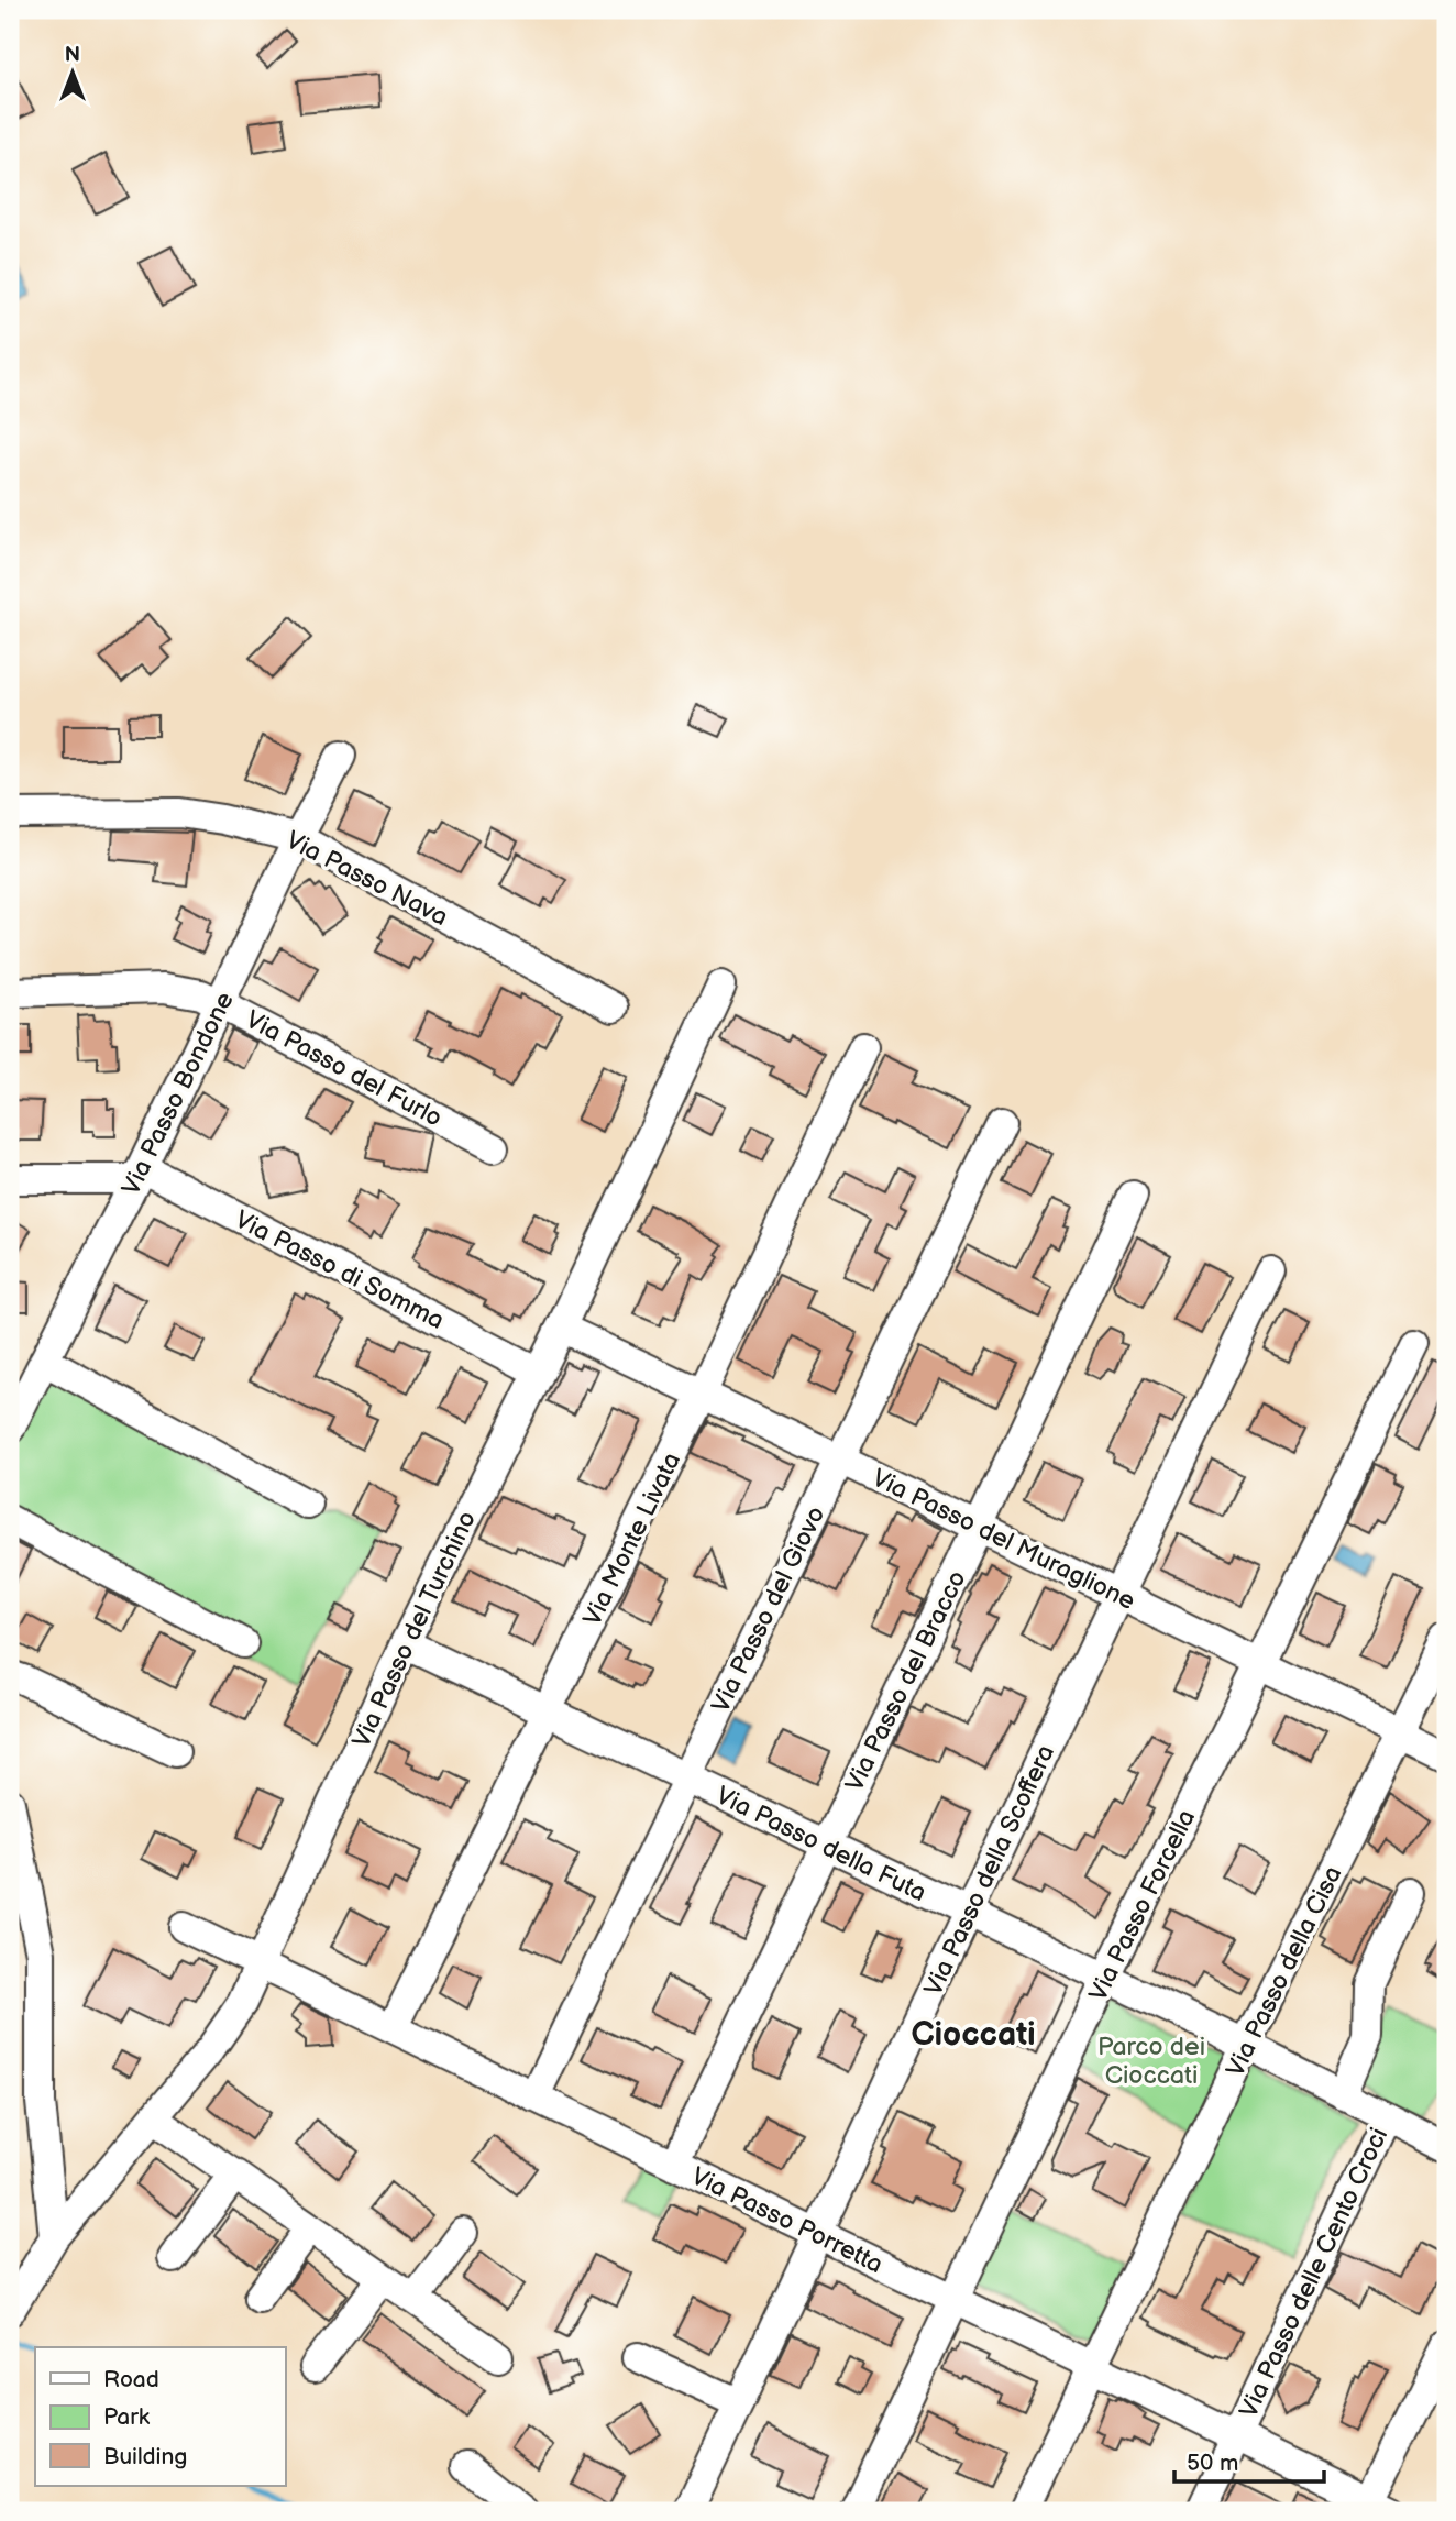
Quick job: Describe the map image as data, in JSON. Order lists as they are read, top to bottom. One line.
{"streets":{"street":["Via Passo Nava","Via Passo del Furlo","Via Passo Bondone","Via Passo di Somma","Via Monte Livata","Via Passo del Muraglione","Via Passo del Giovo","Via Passo del Turchino","Via Passo del Bracco","Via Passo della Futa","Via Passo della Scoffera","Via Passo Forcella","Via Passo della Cisa","Via Passo Porretta","Via Passo delle Cento Croci"]},"crossings":[["Via Passo Nava","Via Passo Bondone"],["Via Passo del Furlo","Via Passo Bondone"],["Via Passo Bondone","Via Passo di Somma"],["Via Passo di Somma","Via Passo del Turchino"],["Via Monte Livata","Via Passo del Muraglione"],["Via Monte Livata","Via Passo della Futa"],["Via Monte Livata","Via Passo Porretta"],["Via Passo del Muraglione","Via Passo del Giovo"],["Via Passo del Muraglione","Via Passo del Turchino"],["Via Passo del Muraglione","Via Passo del Bracco"],["Via Passo del Muraglione","Via Passo della Scoffera"],["Via Passo del Muraglione","Via Passo Forcella"],["Via Passo del Muraglione","Via Passo della Cisa"],["Via Passo del Giovo","Via Passo della Futa"],["Via Passo del Giovo","Via Passo Porretta"],["Via Passo del Turchino","Via Passo della Futa"],["Via Passo del Turchino","Via Passo Porretta"],["Via Passo del Bracco","Via Passo della Futa"],["Via Passo del Bracco","Via Passo Porretta"],["Via Passo della Futa","Via Passo della Scoffera"],["Via Passo della Futa","Via Passo Forcella"],["Via Passo della Futa","Via Passo della Cisa"],["Via Passo della Futa","Via Passo delle Cento Croci"],["Via Passo della Scoffera","Via Passo Porretta"],["Via Passo Forcella","Via Passo Porretta"],["Via Passo della Cisa","Via Passo Porretta"],["Via Passo Porretta","Via Passo delle Cento Croci"]],"districts":["Cioccati"],"parks":["Parco dei Cioccati"],"legend":["Road","Park","Building"],"scale_bar":"50 m","north":"top"}
